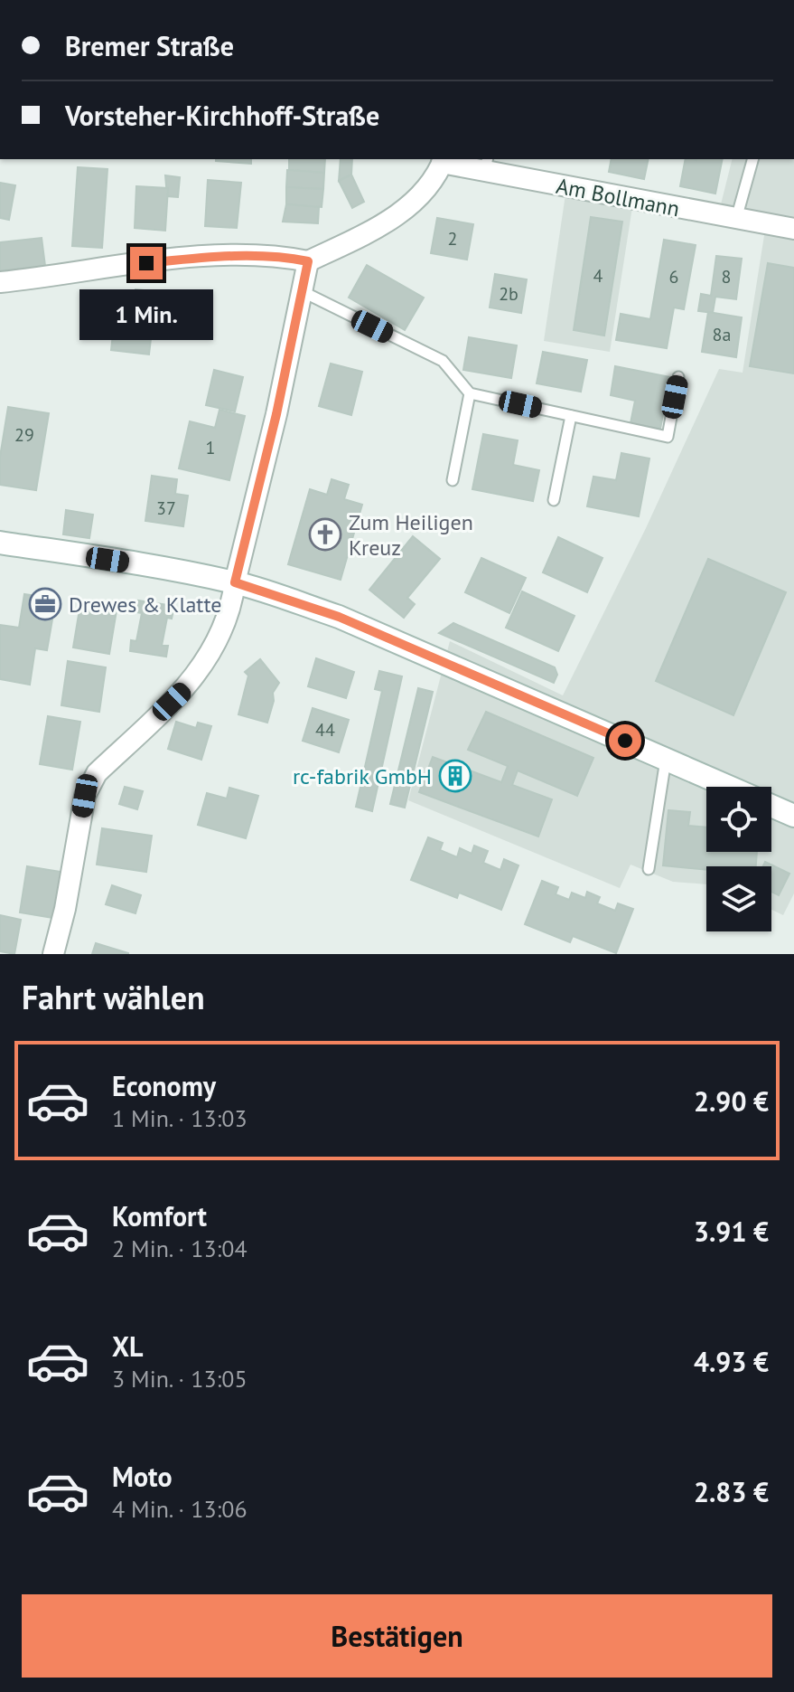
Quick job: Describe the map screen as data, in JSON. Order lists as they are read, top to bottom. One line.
{"streets":{"street":["Am Bollmann"]},"places":{"church":["Zum Heiligen Kreuz"],"office":["Drewes & Klatte"],"building":["rc-fabrik GmbH"]},"house_numbers":["2","4","6","8","2b","8a","29","1","37","44"],"page":{"banner":["Bremer Straße","Vorsteher-Kirchhoff-Straße"],"bubble":"1 Min.","heading":"Fahrt wählen","list":[{"name":"Economy","note":"1 Min. · 13:03","value":"2.90 €"},{"name":"Komfort","note":"2 Min. · 13:04","value":"3.91 €"},{"name":"XL","note":"3 Min. · 13:05","value":"4.93 €"},{"name":"Moto","note":"4 Min. · 13:06","value":"2.83 €"}],"buttons":"Bestätigen"}}
